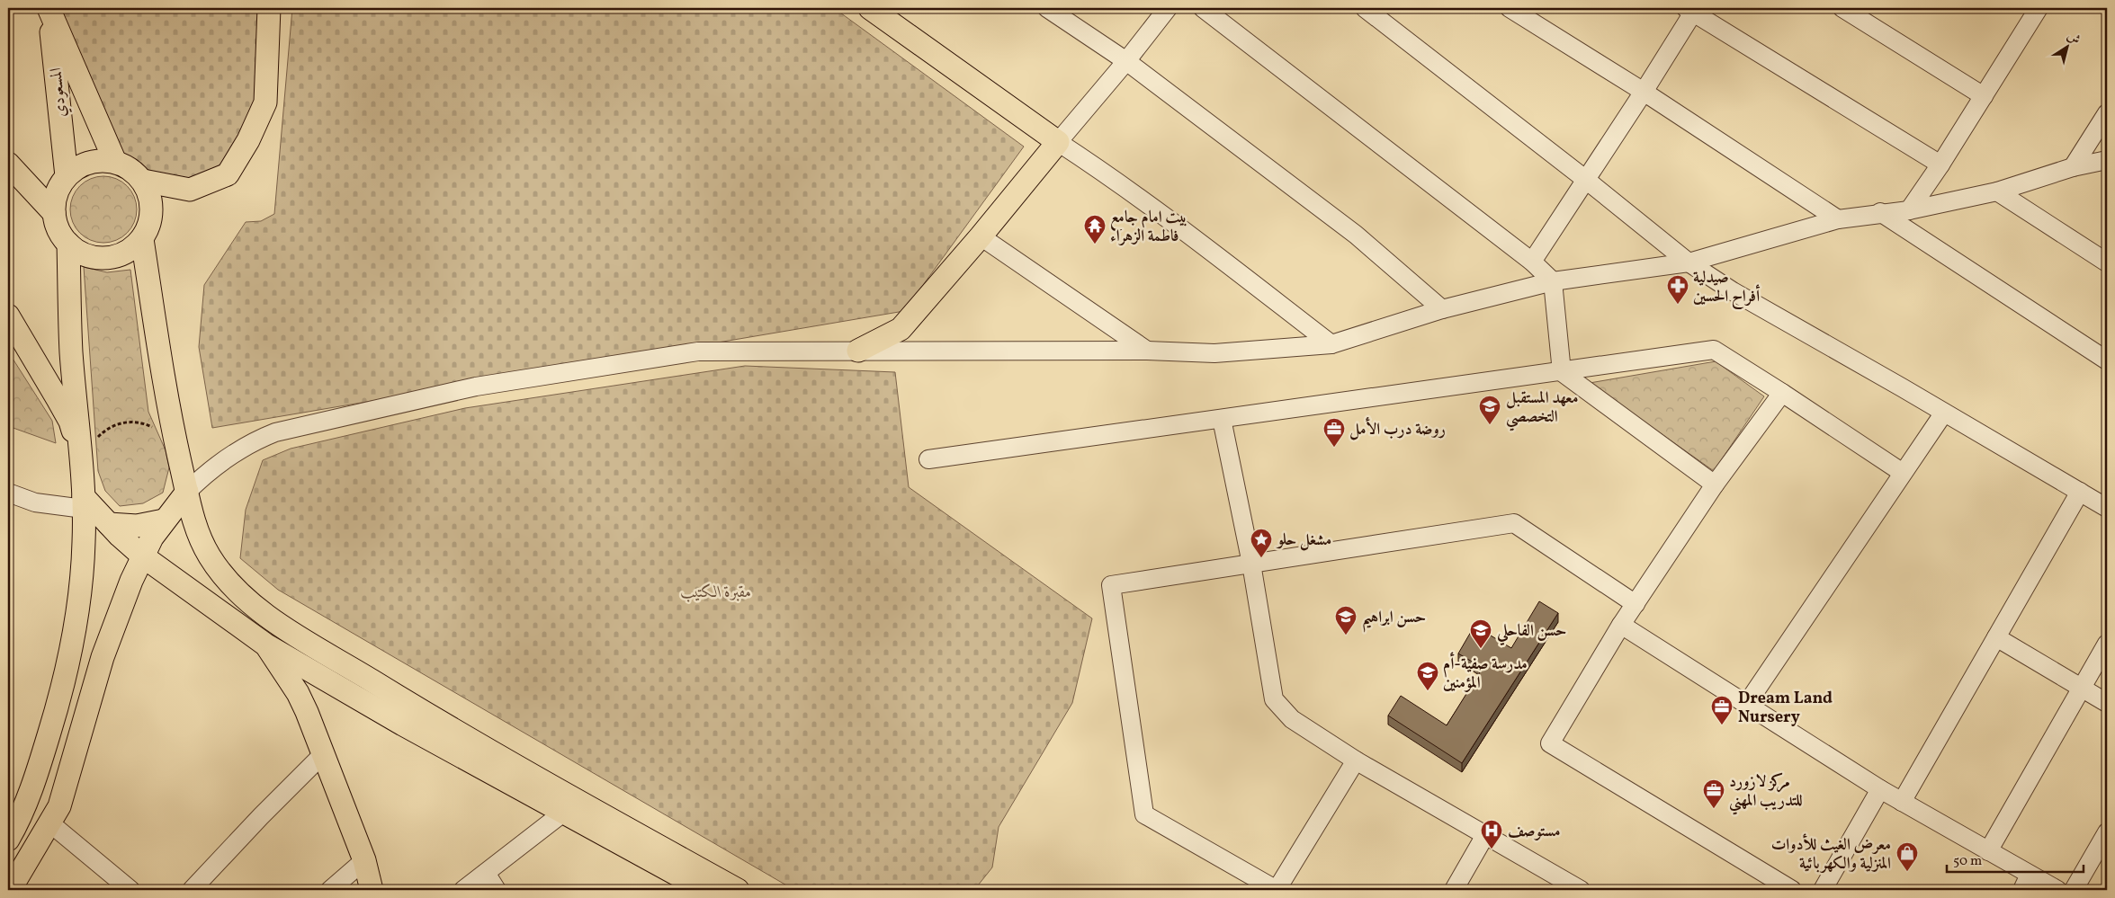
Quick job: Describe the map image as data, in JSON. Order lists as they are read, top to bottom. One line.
{"streets":{"main road":["المسعودي"]},"parks":["مقبرة الكتيب"],"places":{"temple":["بيت امام جامع فاطمة الزهراء"],"pharmacy":["صيدلية أفراح الحسين"],"school or university":["معهد المستقبل التخصصي","حسن ابراهيم","حسن الفاحلي","مدرسة صفية-أم المؤمنين"],"office":["روضة درب الأمل","Dream Land Nursery","مركز لازورد للتدريب المهني"],"place":["مشغل حلو"],"hospital":["مستوصف"],"shop":["معرض الغيث للأدوات المنزلية والكهربائية"]},"scale_bar":"50 m","north":"top right"}
